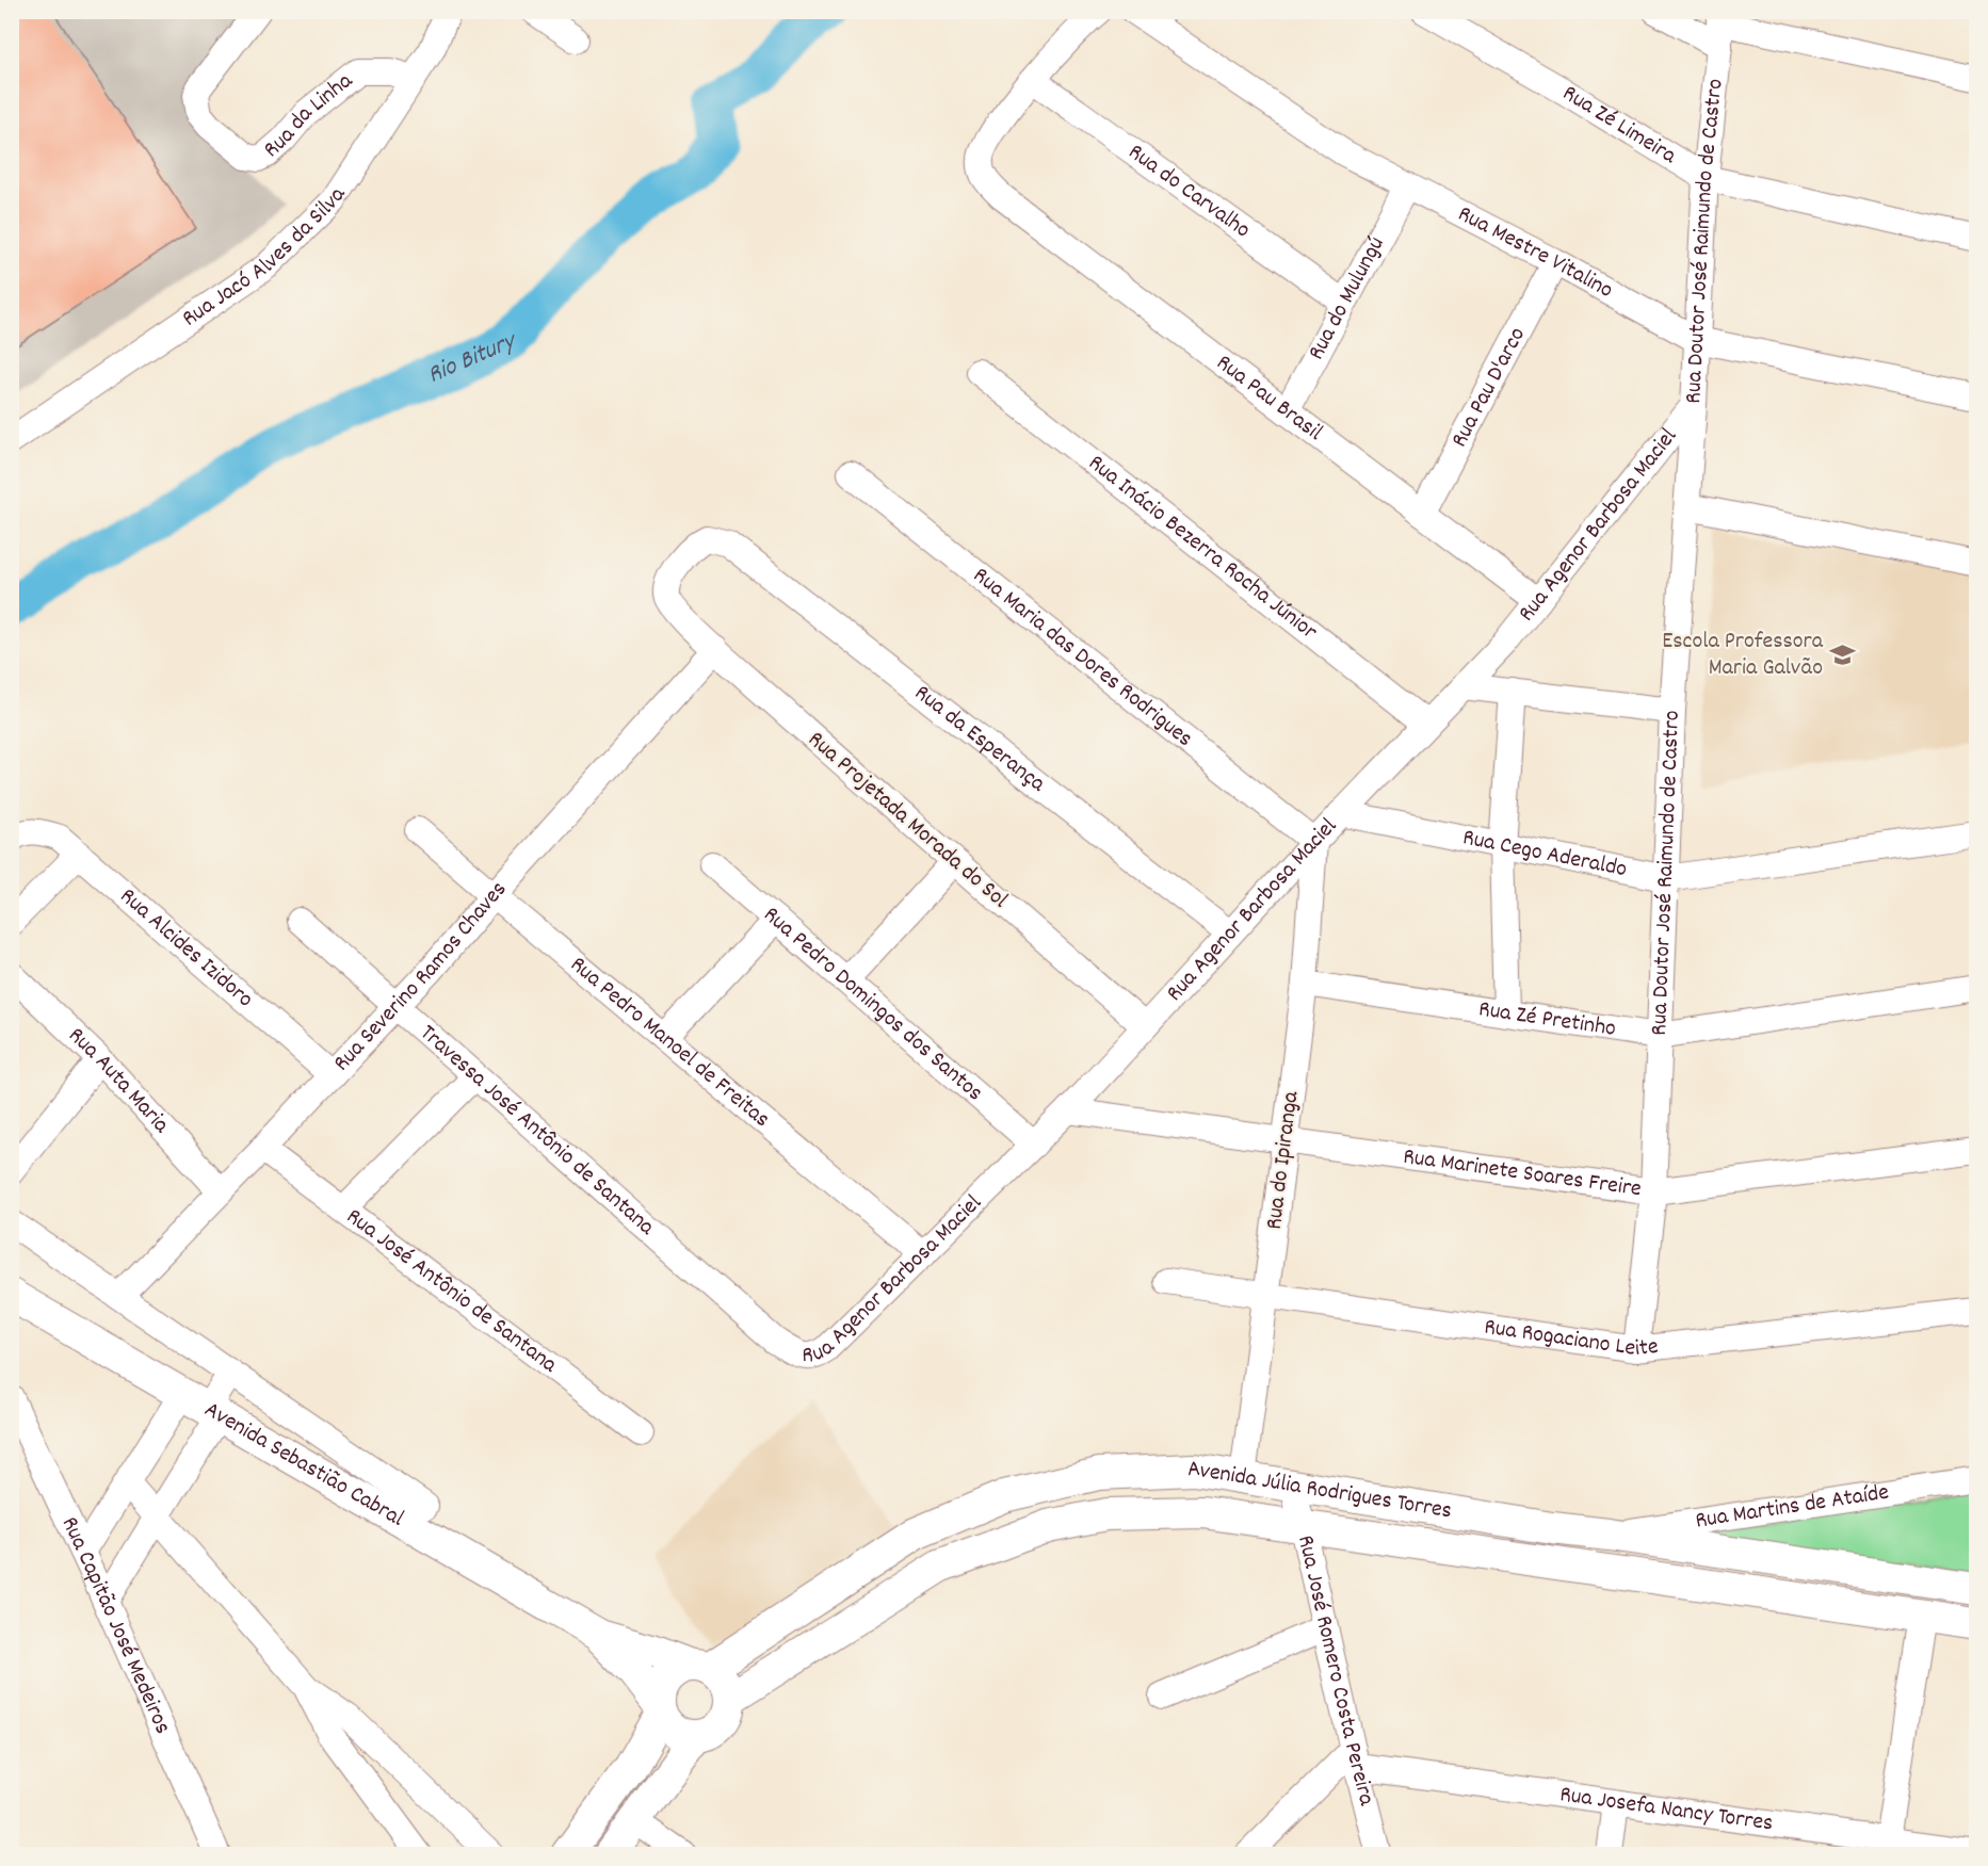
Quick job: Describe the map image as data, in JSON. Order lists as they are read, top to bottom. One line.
{"streets":{"main road":["Avenida Sebastião Cabral","Avenida Júlia Rodrigues Torres"],"street":["Rua da Linha","Rua Zé Limeira","Rua do Carvalho","Rua Doutor José Raimundo de Castro","Rua Mestre Vitalino","Rua Jacó Alves da Silva","Rua do Mulungú","Rua Pau D'arco","Rua Pau Brasil","Rua Agenor Barbosa Maciel","Rua Inácio Bezerra Rocha Júnior","Rua Maria das Dores Rodrigues","Rua da Esperança","Rua Projetada Morada do Sol","Rua Cego Aderaldo","Rua Alcides Izidoro","Rua Severino Ramos Chaves","Rua Pedro Domingos dos Santos","Rua Zé Pretinho","Rua Pedro Manoel de Freitas","Rua Auta Maria","Travessa José Antônio de Santana","Rua do Ipiranga","Rua Marinete Soares Freire","Rua José Antônio de Santana","Rua Rogaciano Leite","Rua Martins de Ataíde","Rua Capitão José Medeiros","Rua José Romero Costa Pereira","Rua Josefa Nancy Torres"]},"crossings":[["Rua Zé Limeira","Rua Doutor José Raimundo de Castro"],["Rua do Carvalho","Rua do Mulungú"],["Rua do Carvalho","Rua Pau Brasil"],["Rua Doutor José Raimundo de Castro","Rua Mestre Vitalino"],["Rua Doutor José Raimundo de Castro","Rua Agenor Barbosa Maciel"],["Rua Doutor José Raimundo de Castro","Rua Cego Aderaldo"],["Rua Doutor José Raimundo de Castro","Rua Zé Pretinho"],["Rua Doutor José Raimundo de Castro","Rua Marinete Soares Freire"],["Rua Doutor José Raimundo de Castro","Rua Rogaciano Leite"],["Rua Mestre Vitalino","Rua do Mulungú"],["Rua Mestre Vitalino","Rua Pau D'arco"],["Rua do Mulungú","Rua Pau Brasil"],["Rua Pau D'arco","Rua Pau Brasil"],["Rua Pau Brasil","Rua Agenor Barbosa Maciel"],["Rua Agenor Barbosa Maciel","Rua Inácio Bezerra Rocha Júnior"],["Rua Agenor Barbosa Maciel","Rua Maria das Dores Rodrigues"],["Rua Agenor Barbosa Maciel","Rua da Esperança"],["Rua Agenor Barbosa Maciel","Rua Projetada Morada do Sol"],["Rua Agenor Barbosa Maciel","Rua Cego Aderaldo"],["Rua Agenor Barbosa Maciel","Rua Pedro Domingos dos Santos"],["Rua Agenor Barbosa Maciel","Rua Pedro Manoel de Freitas"],["Rua Agenor Barbosa Maciel","Travessa José Antônio de Santana"],["Rua Agenor Barbosa Maciel","Rua do Ipiranga"],["Rua Agenor Barbosa Maciel","Rua Marinete Soares Freire"],["Rua Maria das Dores Rodrigues","Rua do Ipiranga"],["Rua da Esperança","Rua Projetada Morada do Sol"],["Rua Projetada Morada do Sol","Rua Severino Ramos Chaves"],["Rua Alcides Izidoro","Rua Severino Ramos Chaves"],["Rua Severino Ramos Chaves","Rua Pedro Manoel de Freitas"],["Rua Severino Ramos Chaves","Rua Auta Maria"],["Rua Severino Ramos Chaves","Travessa José Antônio de Santana"],["Rua Severino Ramos Chaves","Rua José Antônio de Santana"],["Rua Zé Pretinho","Rua do Ipiranga"],["Rua do Ipiranga","Rua Marinete Soares Freire"],["Rua do Ipiranga","Rua Rogaciano Leite"],["Rua do Ipiranga","Avenida Júlia Rodrigues Torres"],["Avenida Sebastião Cabral","Avenida Júlia Rodrigues Torres"],["Avenida Júlia Rodrigues Torres","Rua Martins de Ataíde"],["Avenida Júlia Rodrigues Torres","Rua José Romero Costa Pereira"],["Rua José Romero Costa Pereira","Rua Josefa Nancy Torres"]],"water":["Rio Bitury"],"places":{"school or university":["Escola Professora Maria Galvão"]}}
